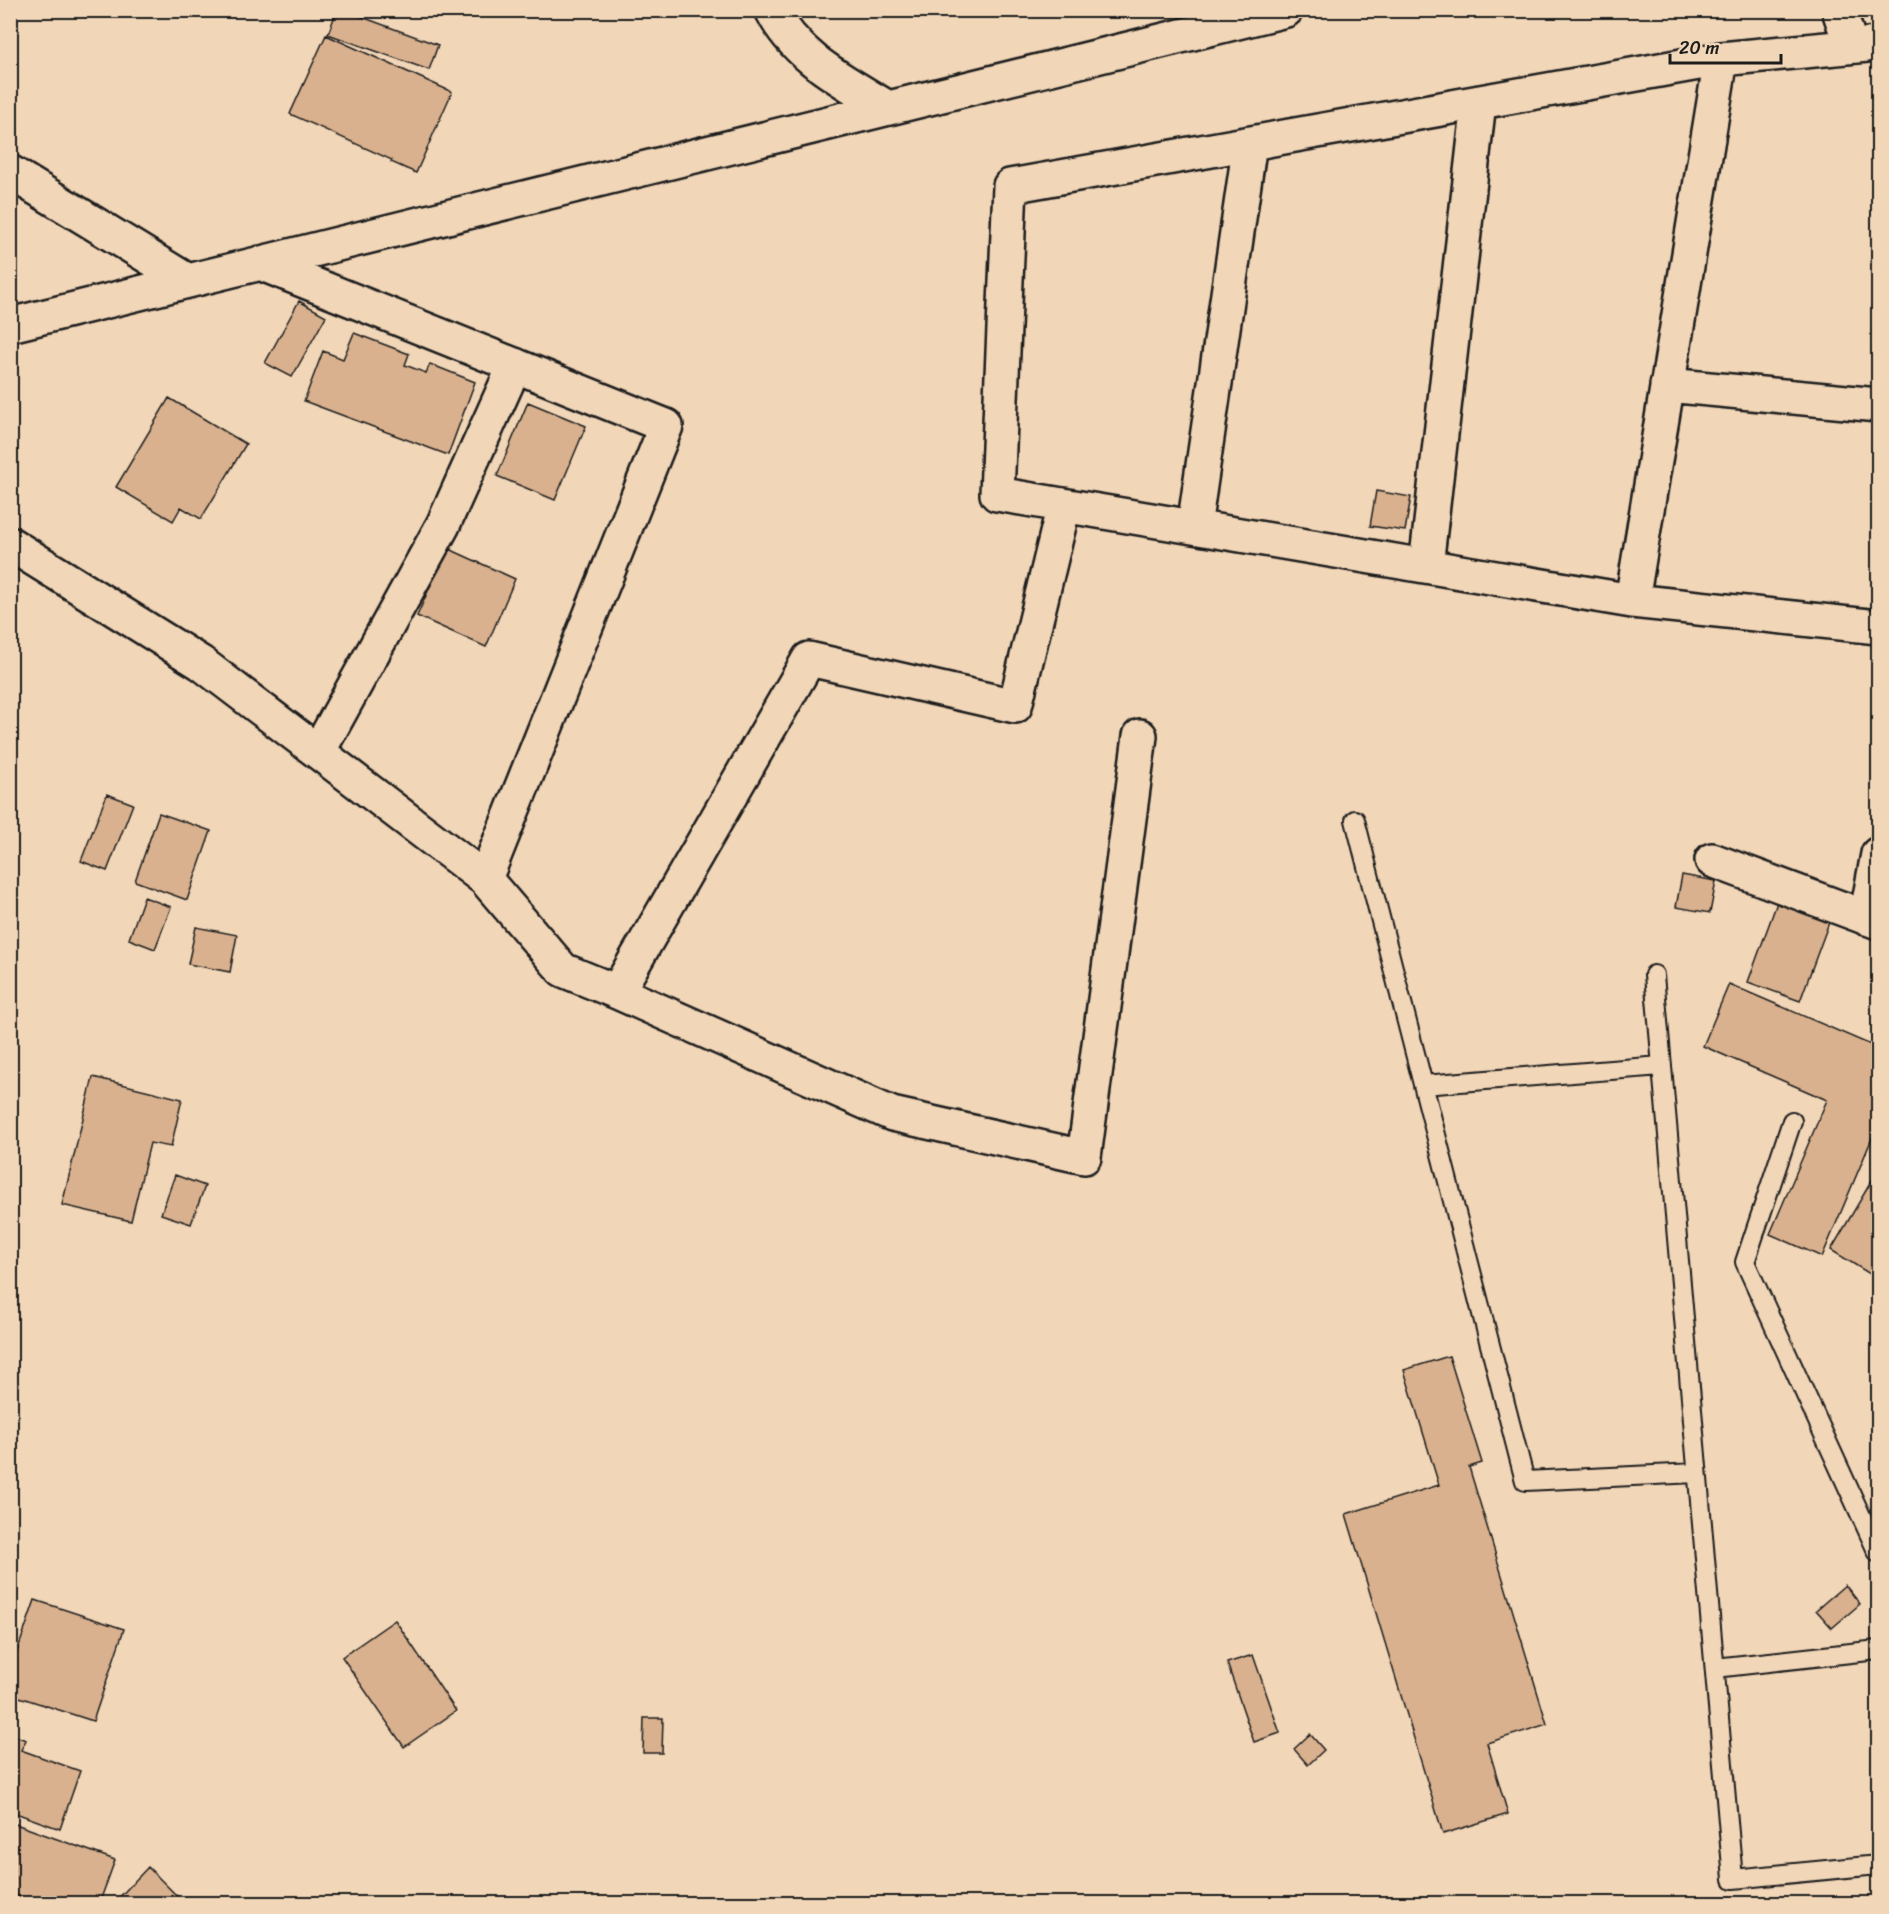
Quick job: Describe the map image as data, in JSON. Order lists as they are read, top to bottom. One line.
{"scale_bar":"20 m"}
